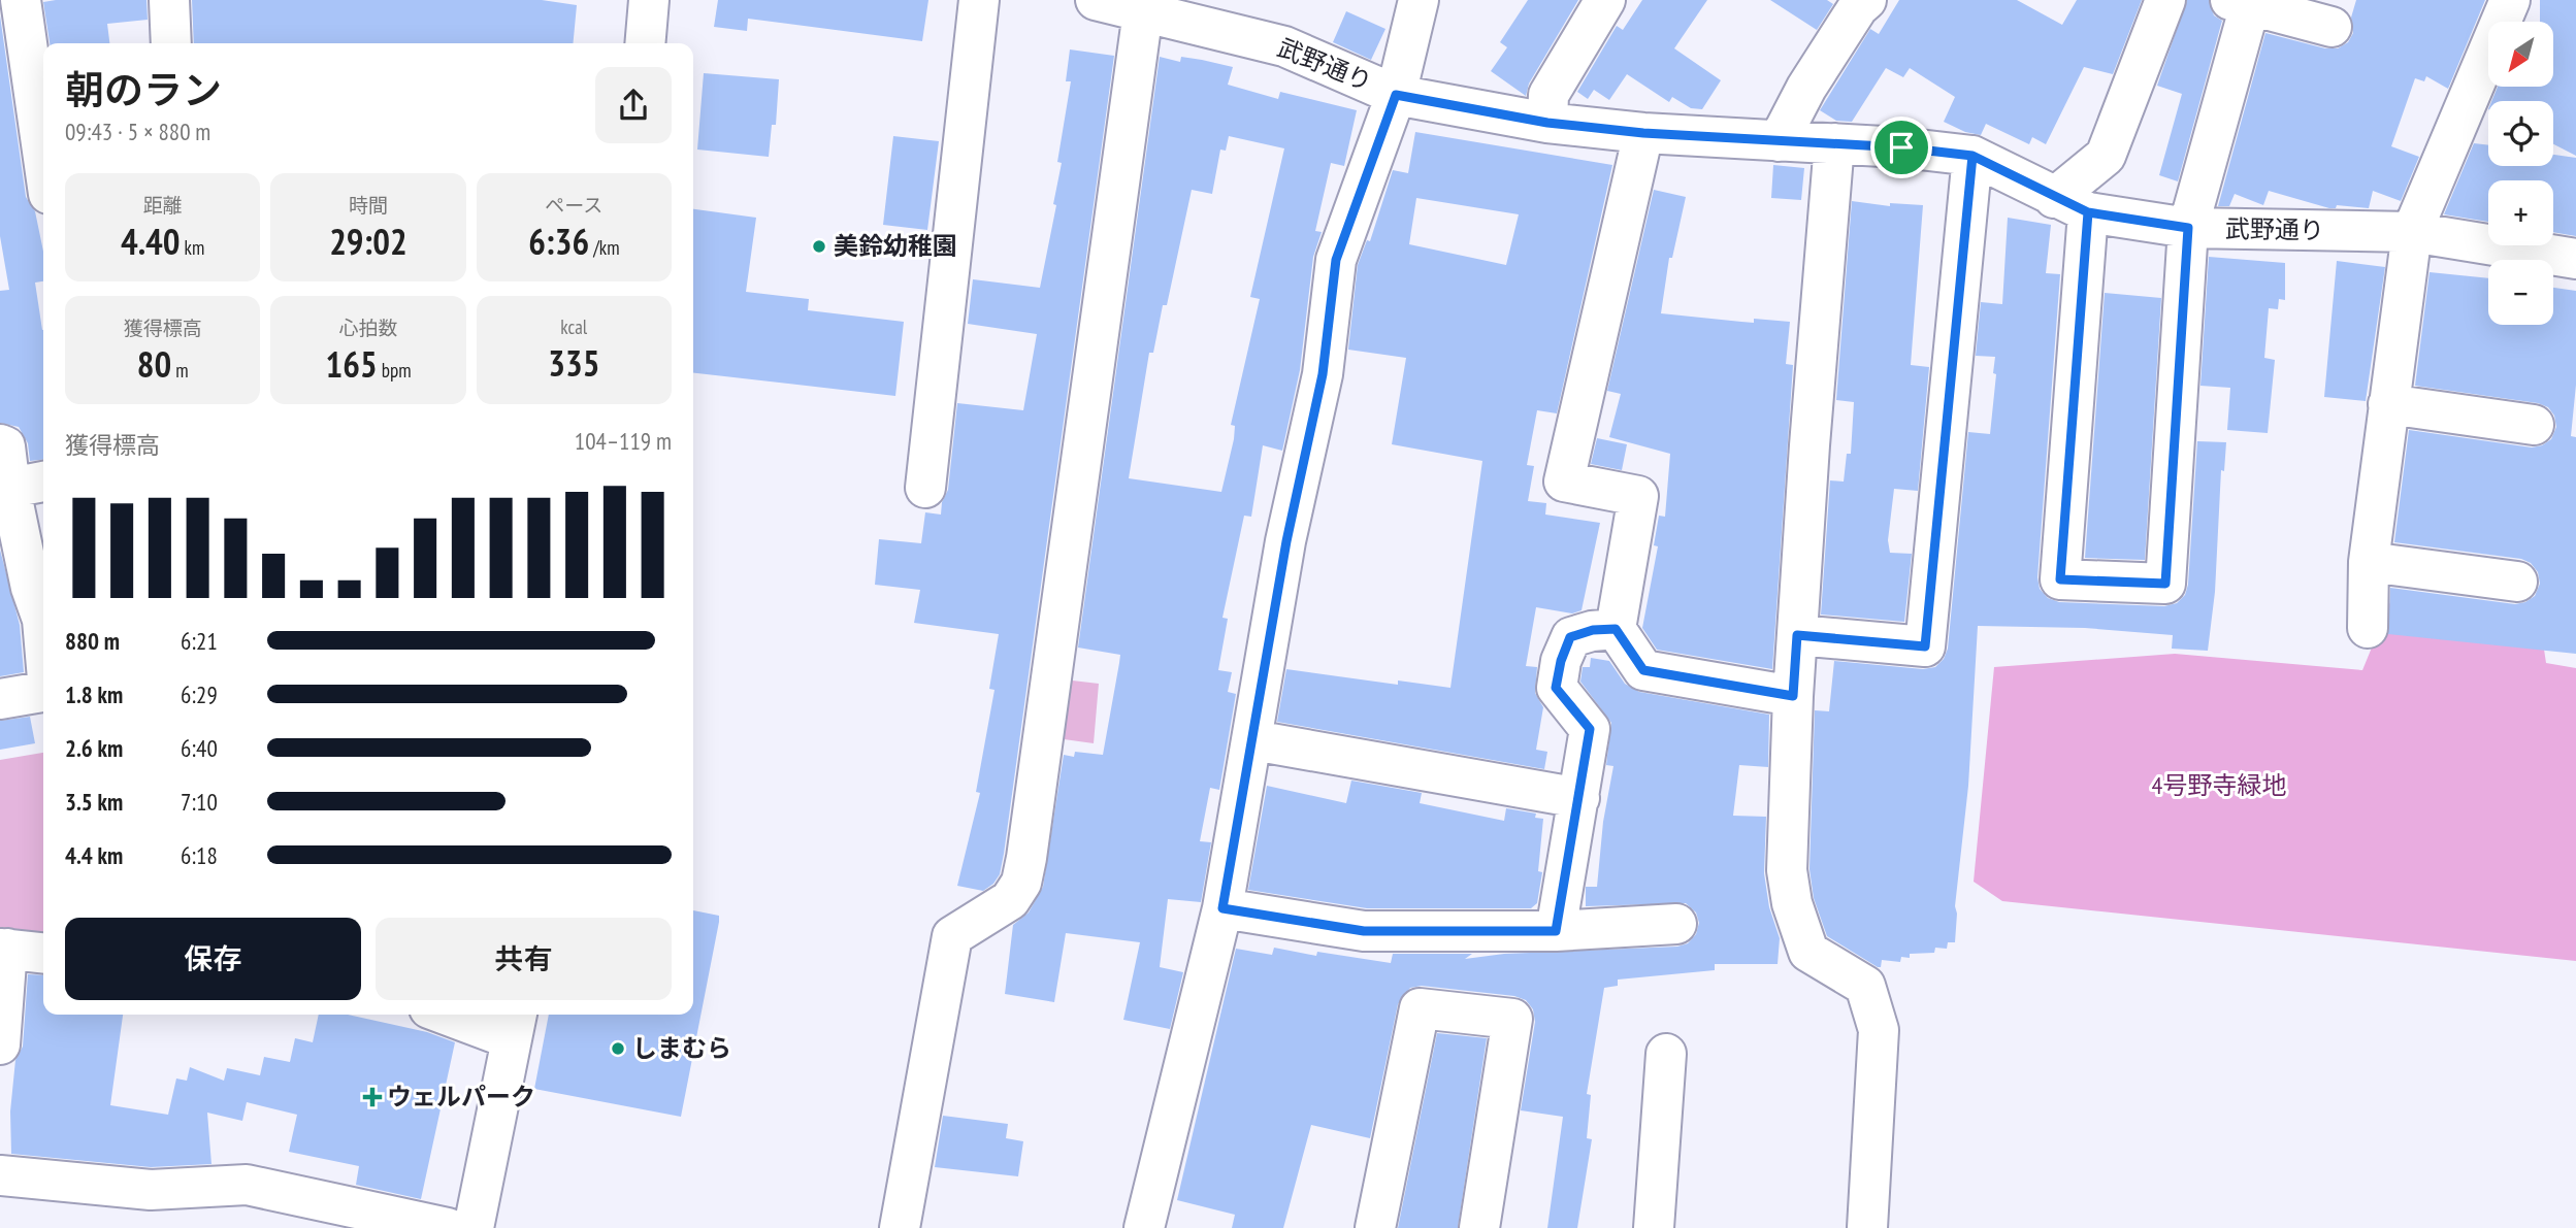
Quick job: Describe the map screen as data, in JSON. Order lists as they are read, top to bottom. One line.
{"streets":{"street":["武野通り"]},"parks":["4号野寺緑地"],"places":{"other":["美鈴幼稚園","しまむら"],"health":["ウェルパーク"]},"north":"bottom left","page":{"map_buttons":["+","−"],"heading":["朝のラン","09:43 · 5 × 880 m"],"stats":[["距離","4.40 km"],["時間","29:02"],["ペース","6:36 /km"],["獲得標高","80 m"],["心拍数","165 bpm"],["kcal","335"]],"chart":["獲得標高","104–119 m"],"list":[{"name":"880 m","note":"6:21"},{"name":"1.8 km","note":"6:29"},{"name":"2.6 km","note":"6:40"},{"name":"3.5 km","note":"7:10"},{"name":"4.4 km","note":"6:18"}],"buttons":["保存","共有"]}}
